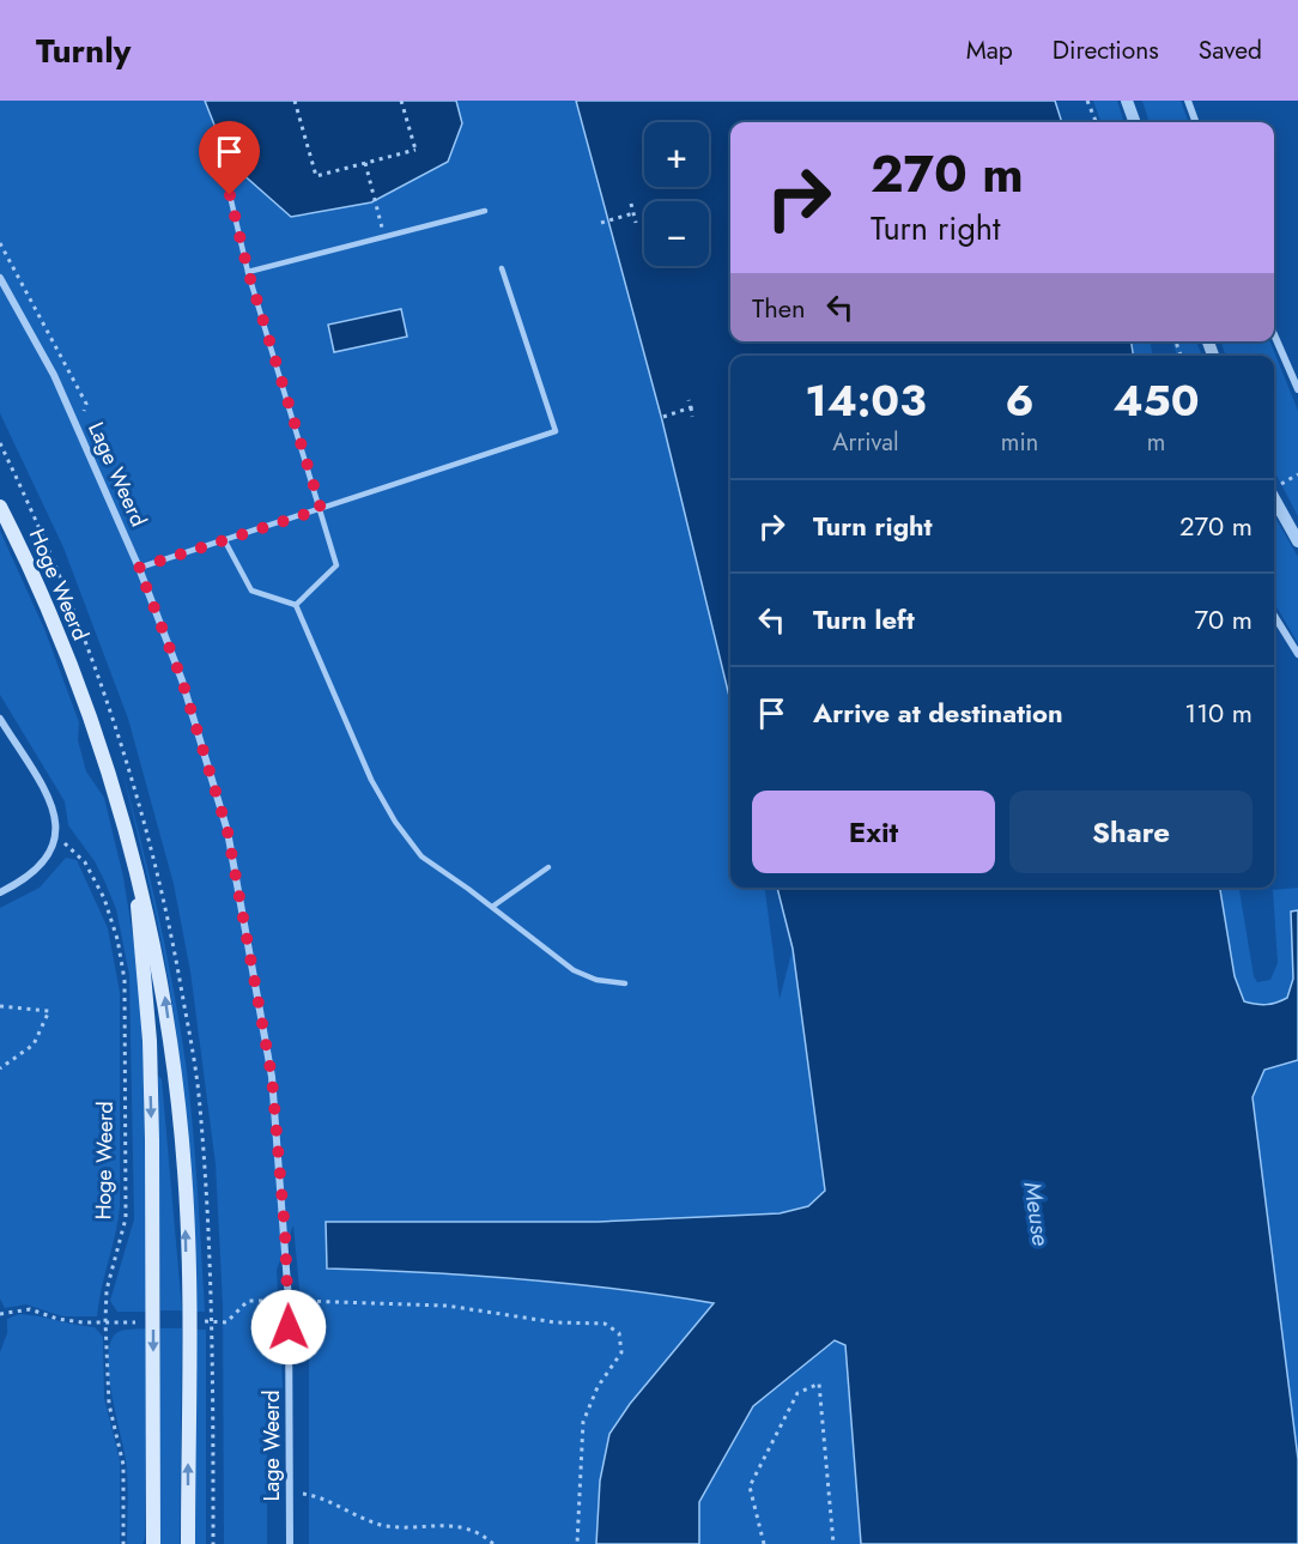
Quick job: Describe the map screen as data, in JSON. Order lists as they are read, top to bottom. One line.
{"streets":{"main road":["Hoge Weerd"],"street":["Lage Weerd"]},"water":["Meuse"],"page":{"header":"Turnly","nav":["Map","Directions","Saved"],"map_buttons":["+","−"],"turn":["270 m","Turn right"],"then":"Then","eta":["14:03","Arrival","6","min","450","m"],"list":[{"name":"Turn right","value":"270 m"},{"name":"Turn left","value":"70 m"},{"name":"Arrive at destination","value":"110 m"}],"buttons":["Exit","Share"]}}
